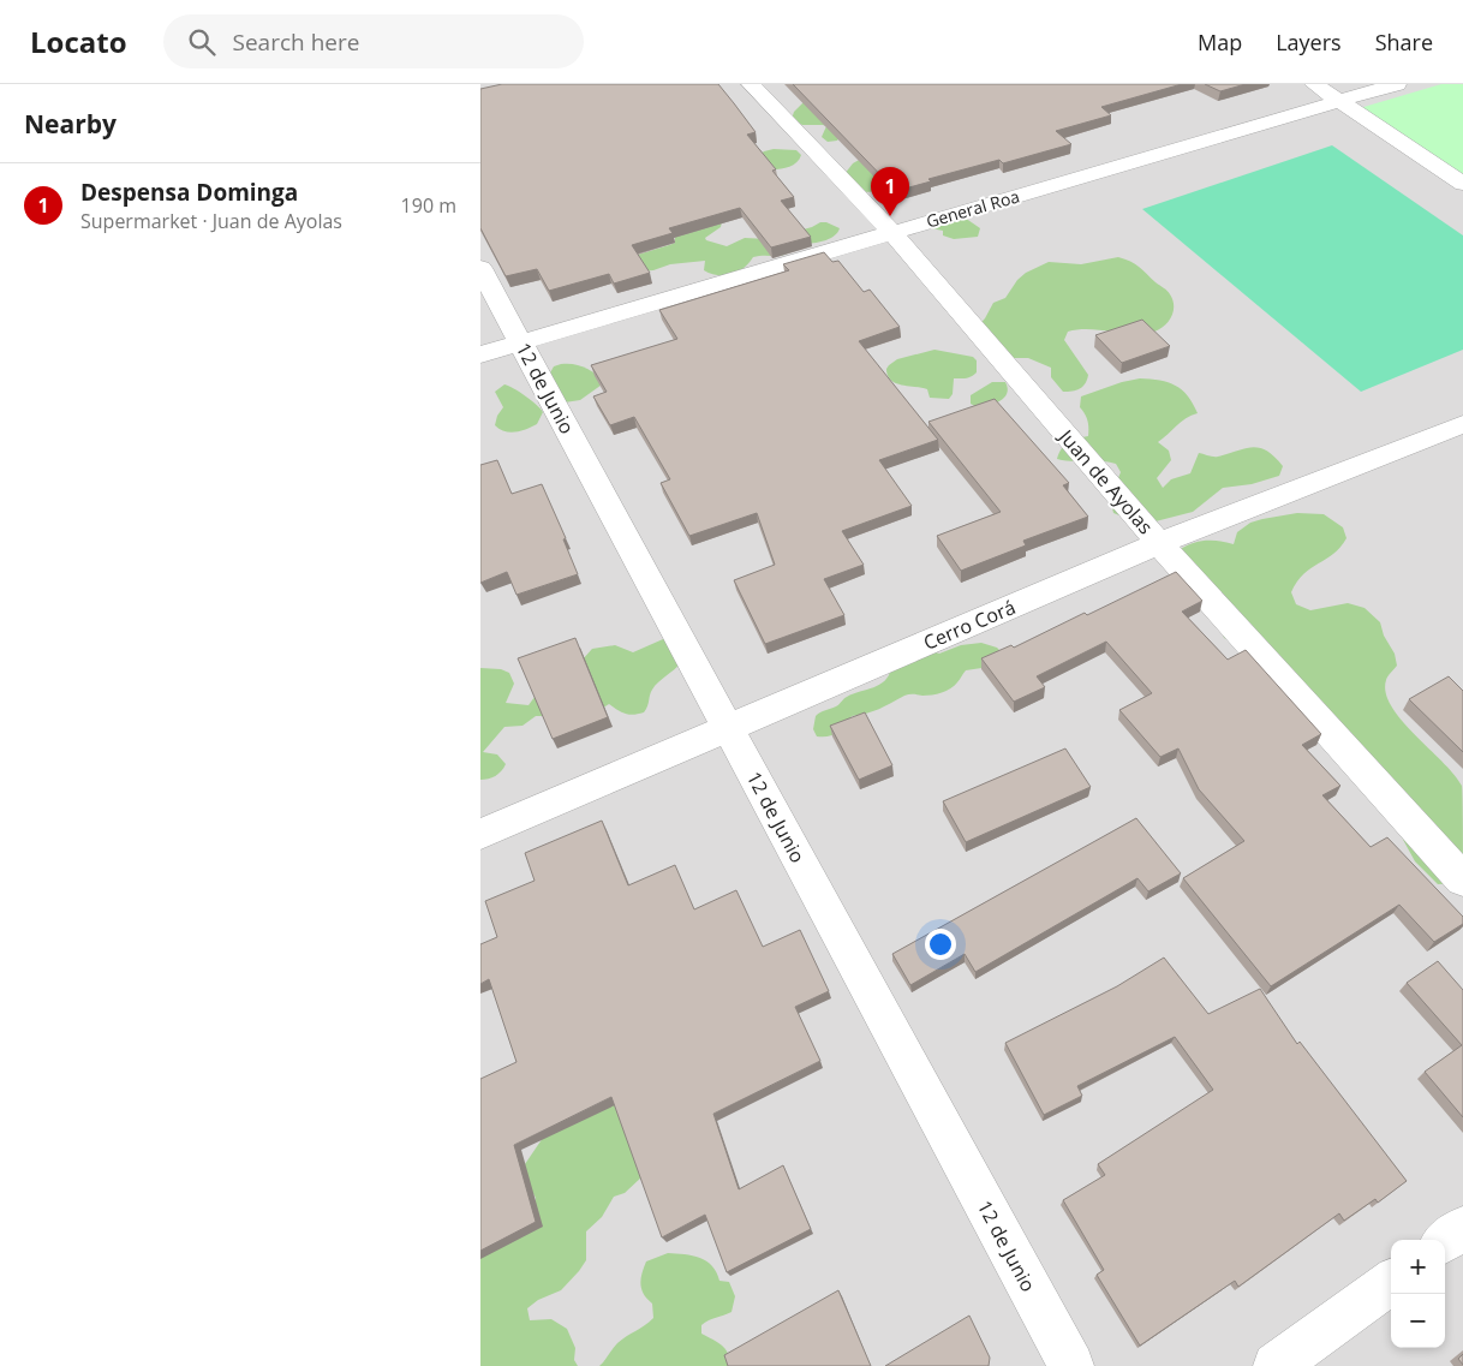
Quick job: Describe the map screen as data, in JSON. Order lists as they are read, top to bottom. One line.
{"streets":{"street":["General Roa","12 de Junio","Juan de Ayolas","Cerro Corá"]},"crossings":[["General Roa","12 de Junio"],["General Roa","Juan de Ayolas"],["12 de Junio","Cerro Corá"],["Juan de Ayolas","Cerro Corá"]],"page":{"header":"Locato","search":"Search here","nav":["Map","Layers","Share"],"heading":"Nearby","list":[{"mark":"1","name":"Despensa Dominga","note":"Supermarket · Juan de Ayolas","value":"190 m"}],"pins":"1","map_buttons":["+","−"]}}
